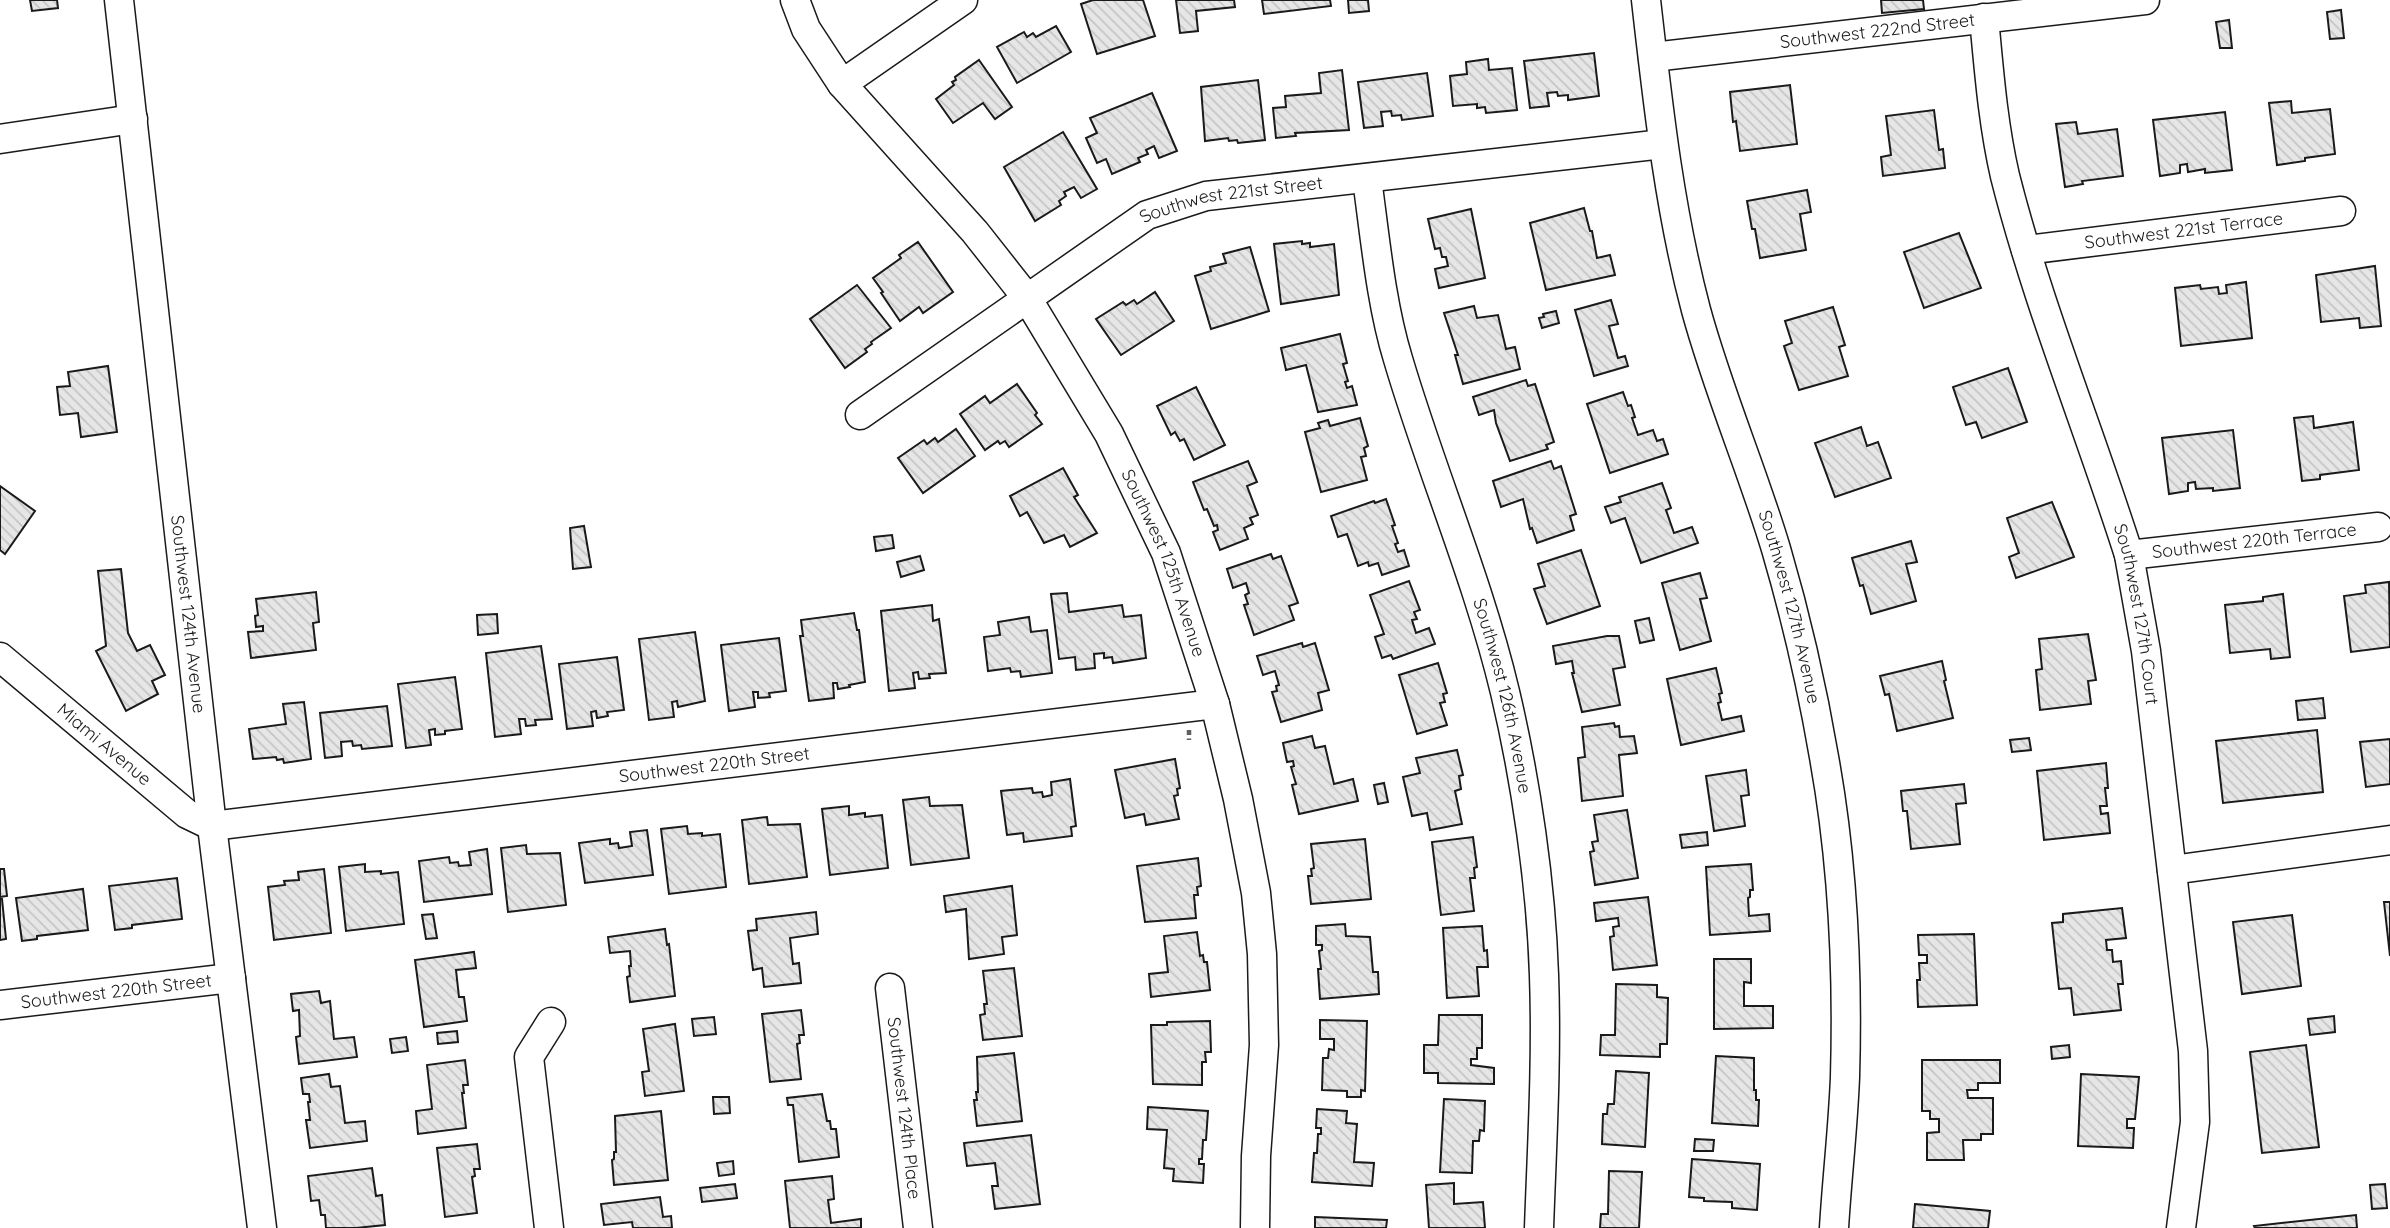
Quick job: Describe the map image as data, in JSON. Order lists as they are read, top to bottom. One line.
{"streets":{"street":["Southwest 222nd Street","Southwest 221st Street","Southwest 221st Terrace","Southwest 220th Terrace","Southwest 125th Avenue","Southwest 127th Avenue","Southwest 124th Avenue","Southwest 127th Court","Southwest 126th Avenue","Miami Avenue","Southwest 220th Street","Southwest 124th Place"]},"crossings":[["Southwest 222nd Street","Southwest 127th Avenue"],["Southwest 222nd Street","Southwest 127th Court"],["Southwest 221st Street","Southwest 125th Avenue"],["Southwest 221st Street","Southwest 127th Avenue"],["Southwest 221st Street","Southwest 126th Avenue"],["Southwest 221st Terrace","Southwest 127th Court"],["Southwest 220th Terrace","Southwest 127th Court"],["Southwest 125th Avenue","Southwest 220th Street"],["Southwest 124th Avenue","Miami Avenue"],["Southwest 124th Avenue","Southwest 220th Street"],["Miami Avenue","Southwest 220th Street"]]}
